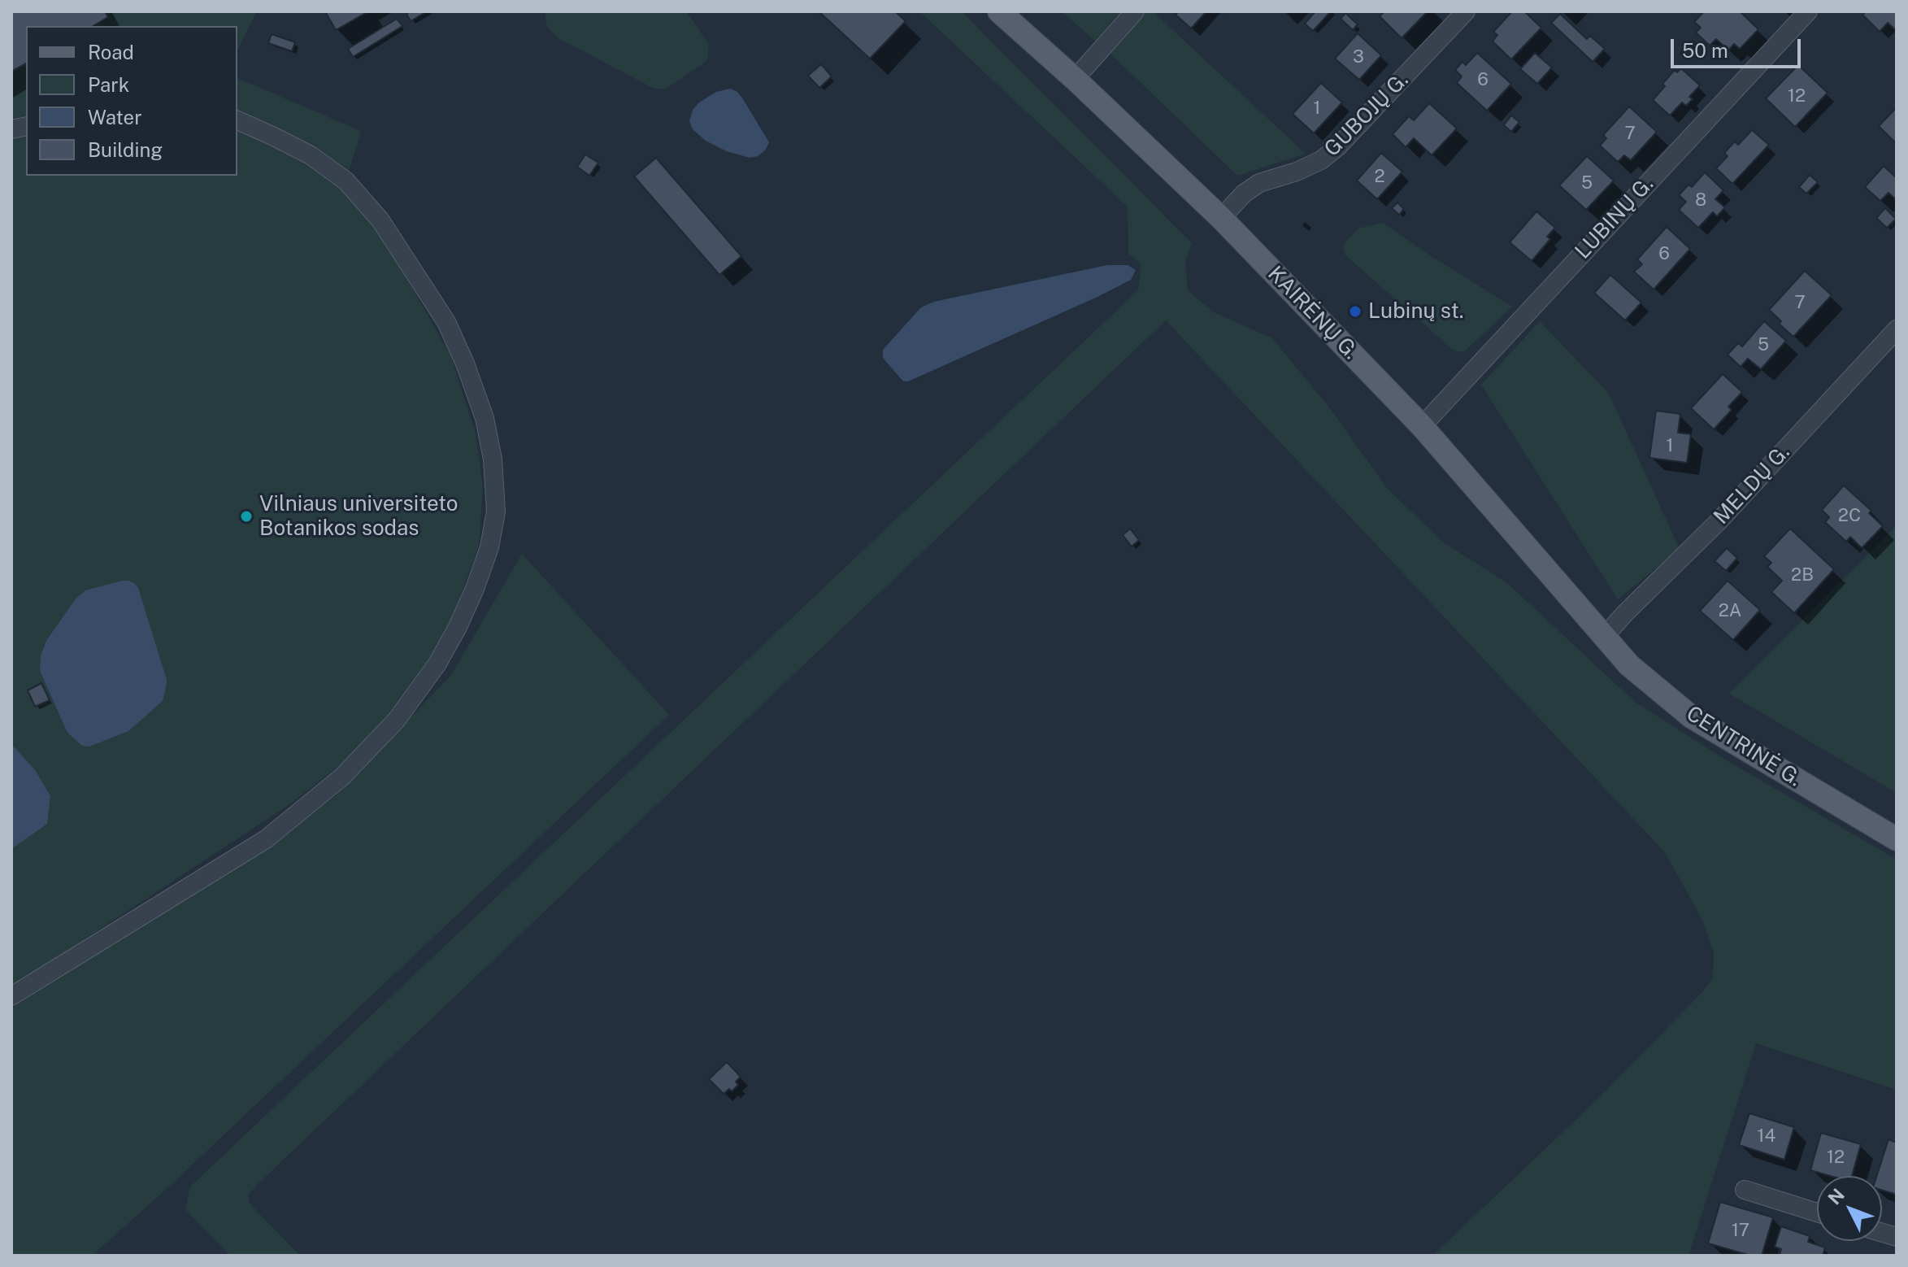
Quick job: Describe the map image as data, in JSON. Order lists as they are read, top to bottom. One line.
{"streets":{"main road":["KAIRĖNŲ G.","CENTRINĖ G."],"street":["GUBOJŲ G.","LUBINŲ G.","MELDŲ G."]},"crossings":[["GUBOJŲ G.","KAIRĖNŲ G."],["LUBINŲ G.","KAIRĖNŲ G."],["KAIRĖNŲ G.","MELDŲ G."],["KAIRĖNŲ G.","CENTRINĖ G."],["MELDŲ G.","CENTRINĖ G."]],"places":["Lubinų st.","Vilniaus universiteto Botanikos sodas"],"house_numbers":["3","6","12","1","7","2","5","8","6","7","5","1","2C","2B","2A","14","12","17"],"legend":["Road","Park","Water","Building"],"scale_bar":"50 m","north":"top left"}
